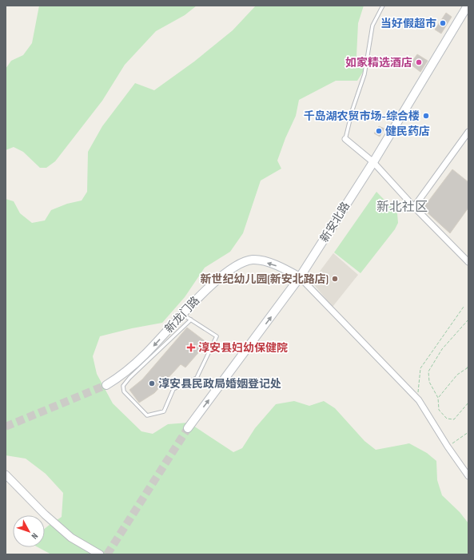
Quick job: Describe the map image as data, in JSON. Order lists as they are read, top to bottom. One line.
{"streets":{"main road":["新安北路","新龙门路"]},"crossings":[["新安北路","新龙门路"]],"one_way":["新安北路","新龙门路"],"districts":["新北社区"],"places":{"other":["当好假超市","如家精选酒店","千岛湖农贸市场-综合楼","健民药店","新世纪幼儿园(新安北路店)","淳安县民政局婚姻登记处"],"health":["淳安县妇幼保健院"]},"north":"bottom right"}
